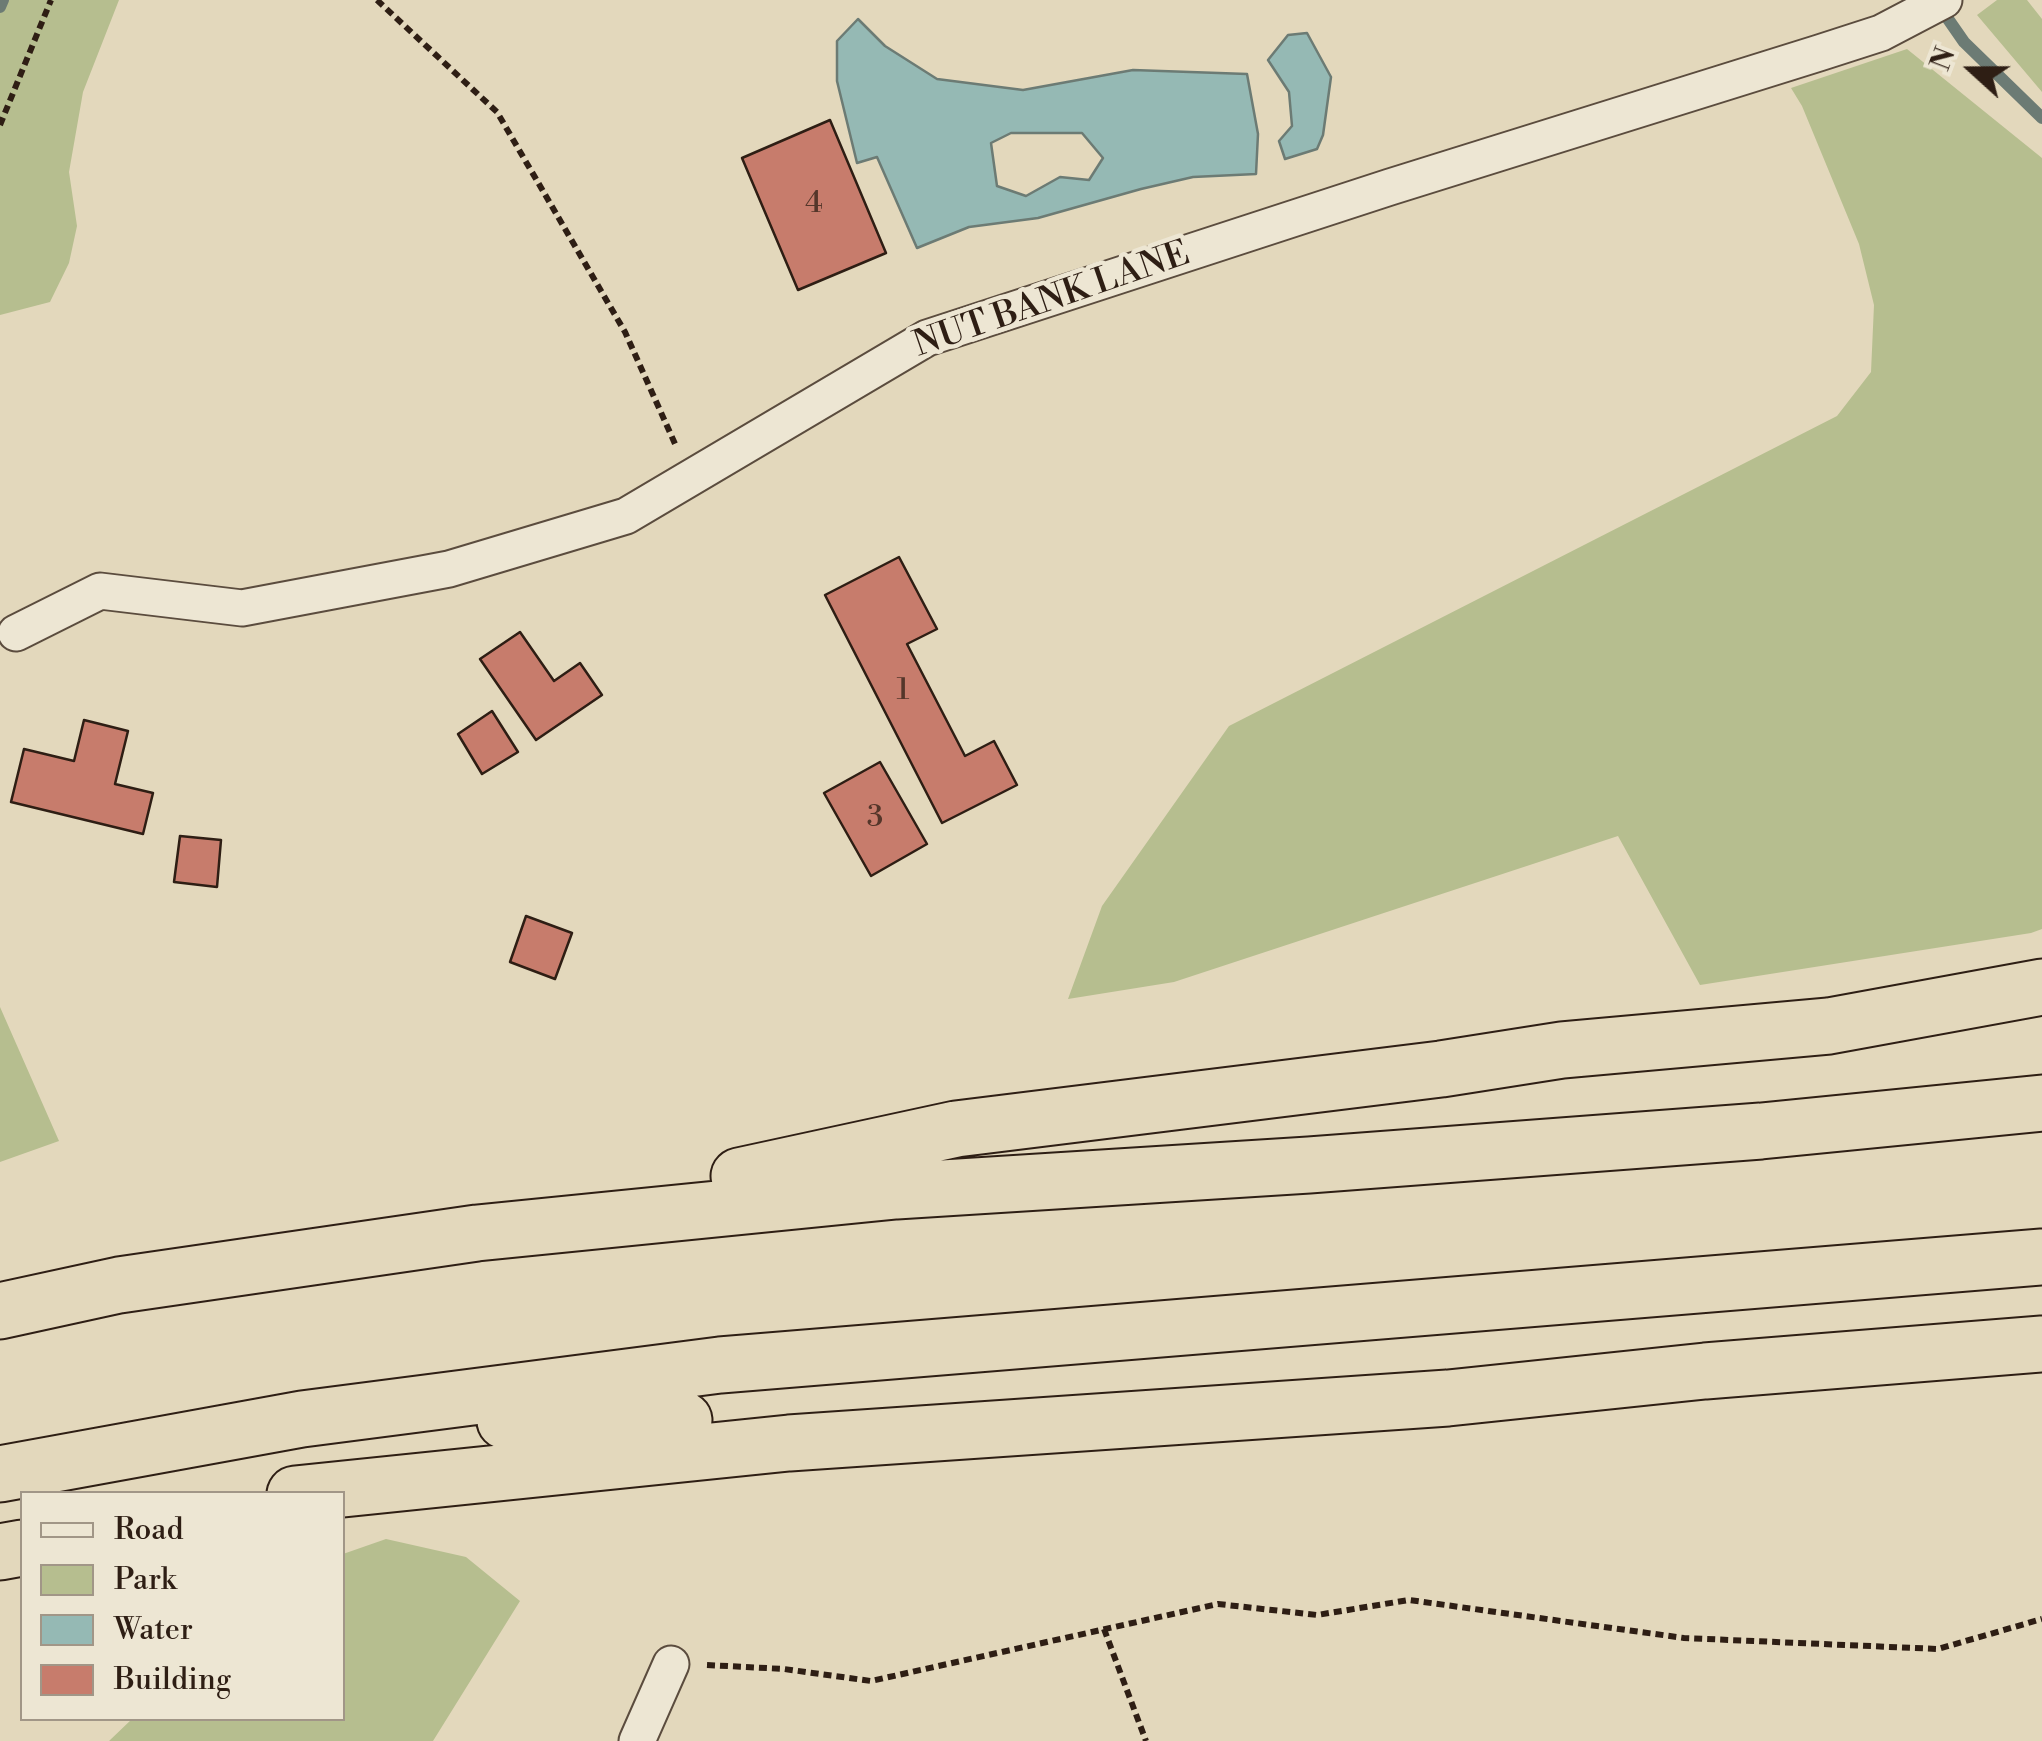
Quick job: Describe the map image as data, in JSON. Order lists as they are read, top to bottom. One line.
{"streets":{"street":["NUT BANK LANE"]},"house_numbers":["4","1","3"],"legend":["Road","Park","Water","Building"],"north":"left"}
